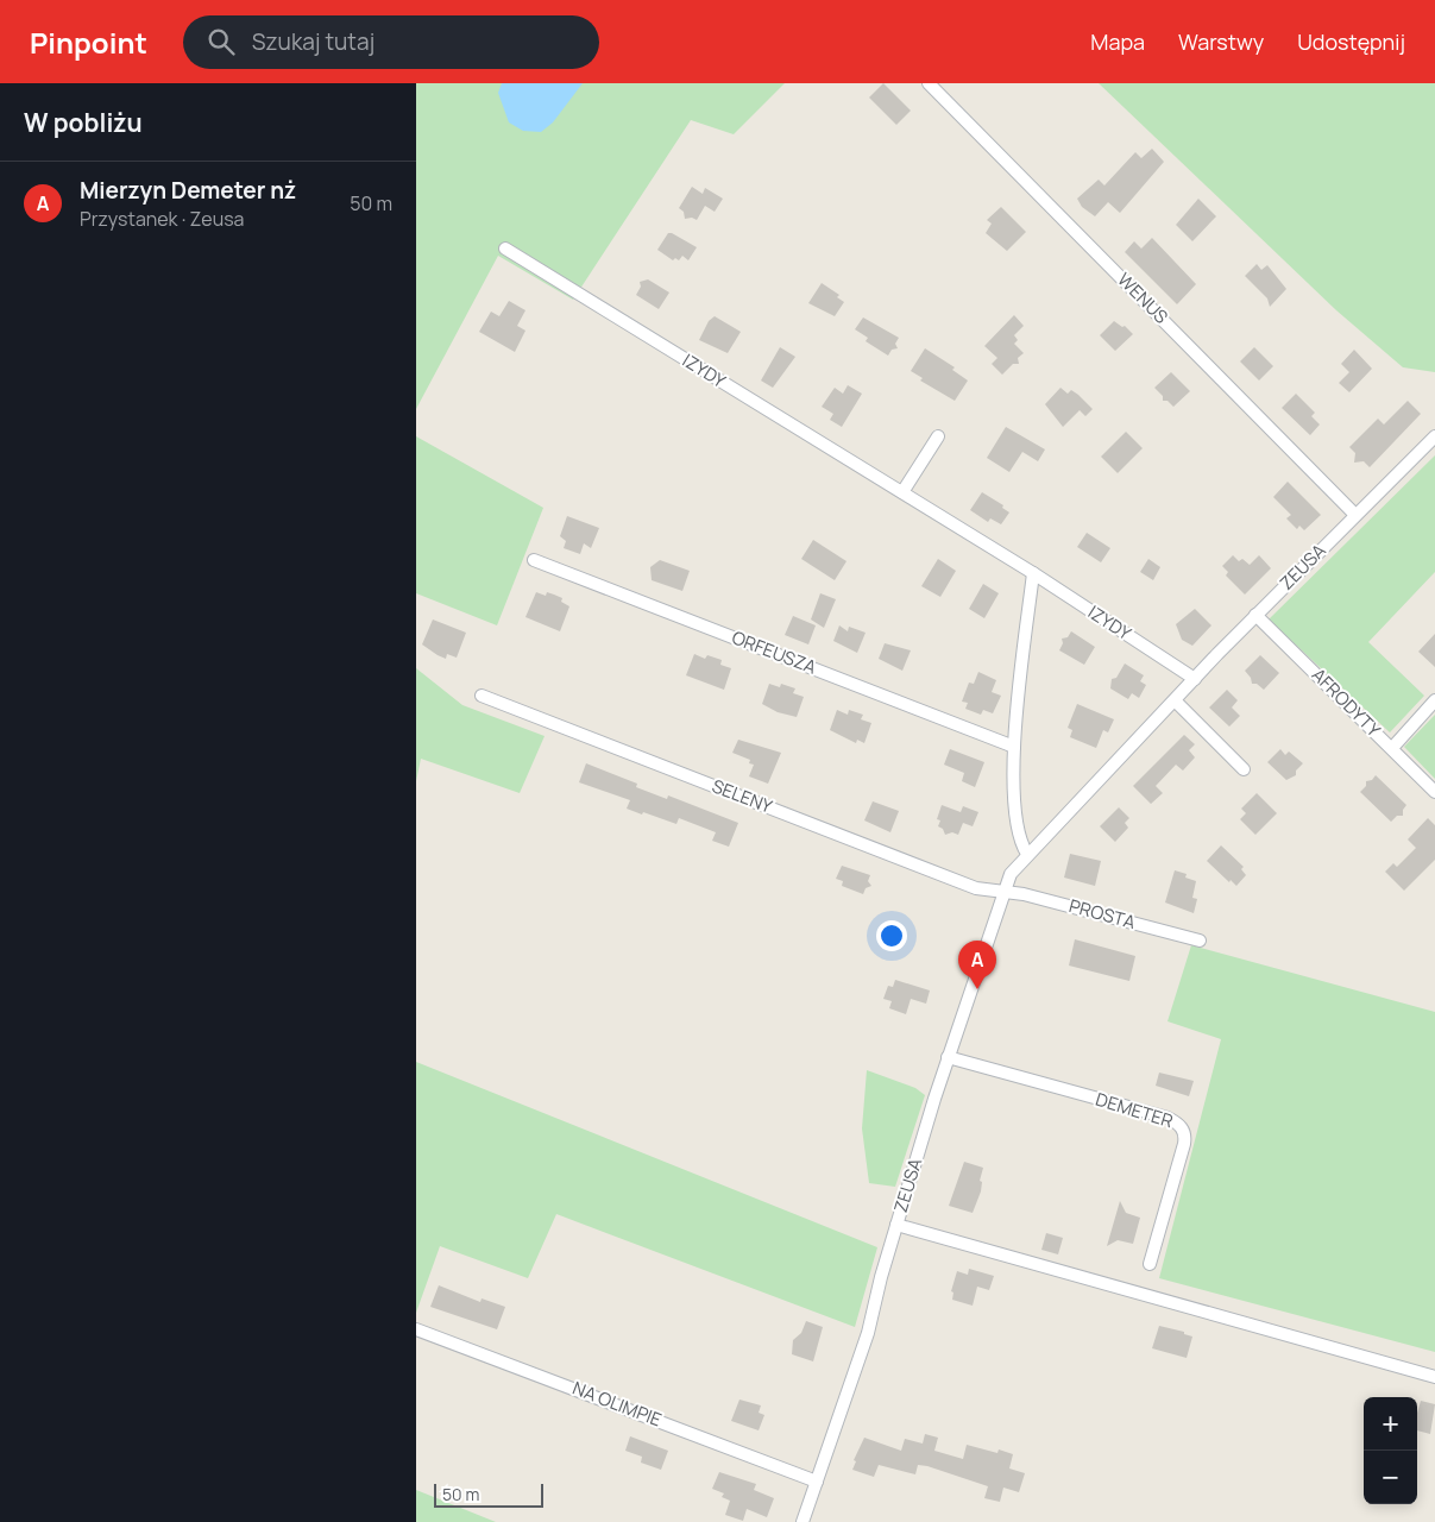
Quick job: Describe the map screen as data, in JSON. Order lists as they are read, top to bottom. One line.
{"streets":{"street":["WENUS","IZYDY","ZEUSA","ORFEUSZA","AFRODYTY","SELENY","PROSTA","DEMETER","NA OLIMPIE"]},"crossings":[["WENUS","ZEUSA"],["IZYDY","ZEUSA"],["ZEUSA","AFRODYTY"],["ZEUSA","SELENY"],["ZEUSA","PROSTA"],["ZEUSA","DEMETER"],["ZEUSA","NA OLIMPIE"],["SELENY","PROSTA"]],"scale_bar":"50 m","page":{"header":"Pinpoint","search":"Szukaj tutaj","nav":["Mapa","Warstwy","Udostępnij"],"heading":"W pobliżu","list":[{"mark":"A","name":"Mierzyn Demeter nż","note":"Przystanek · Zeusa","value":"50 m"}],"pins":"A","map_buttons":["+","−"],"scale":"50 m"}}
